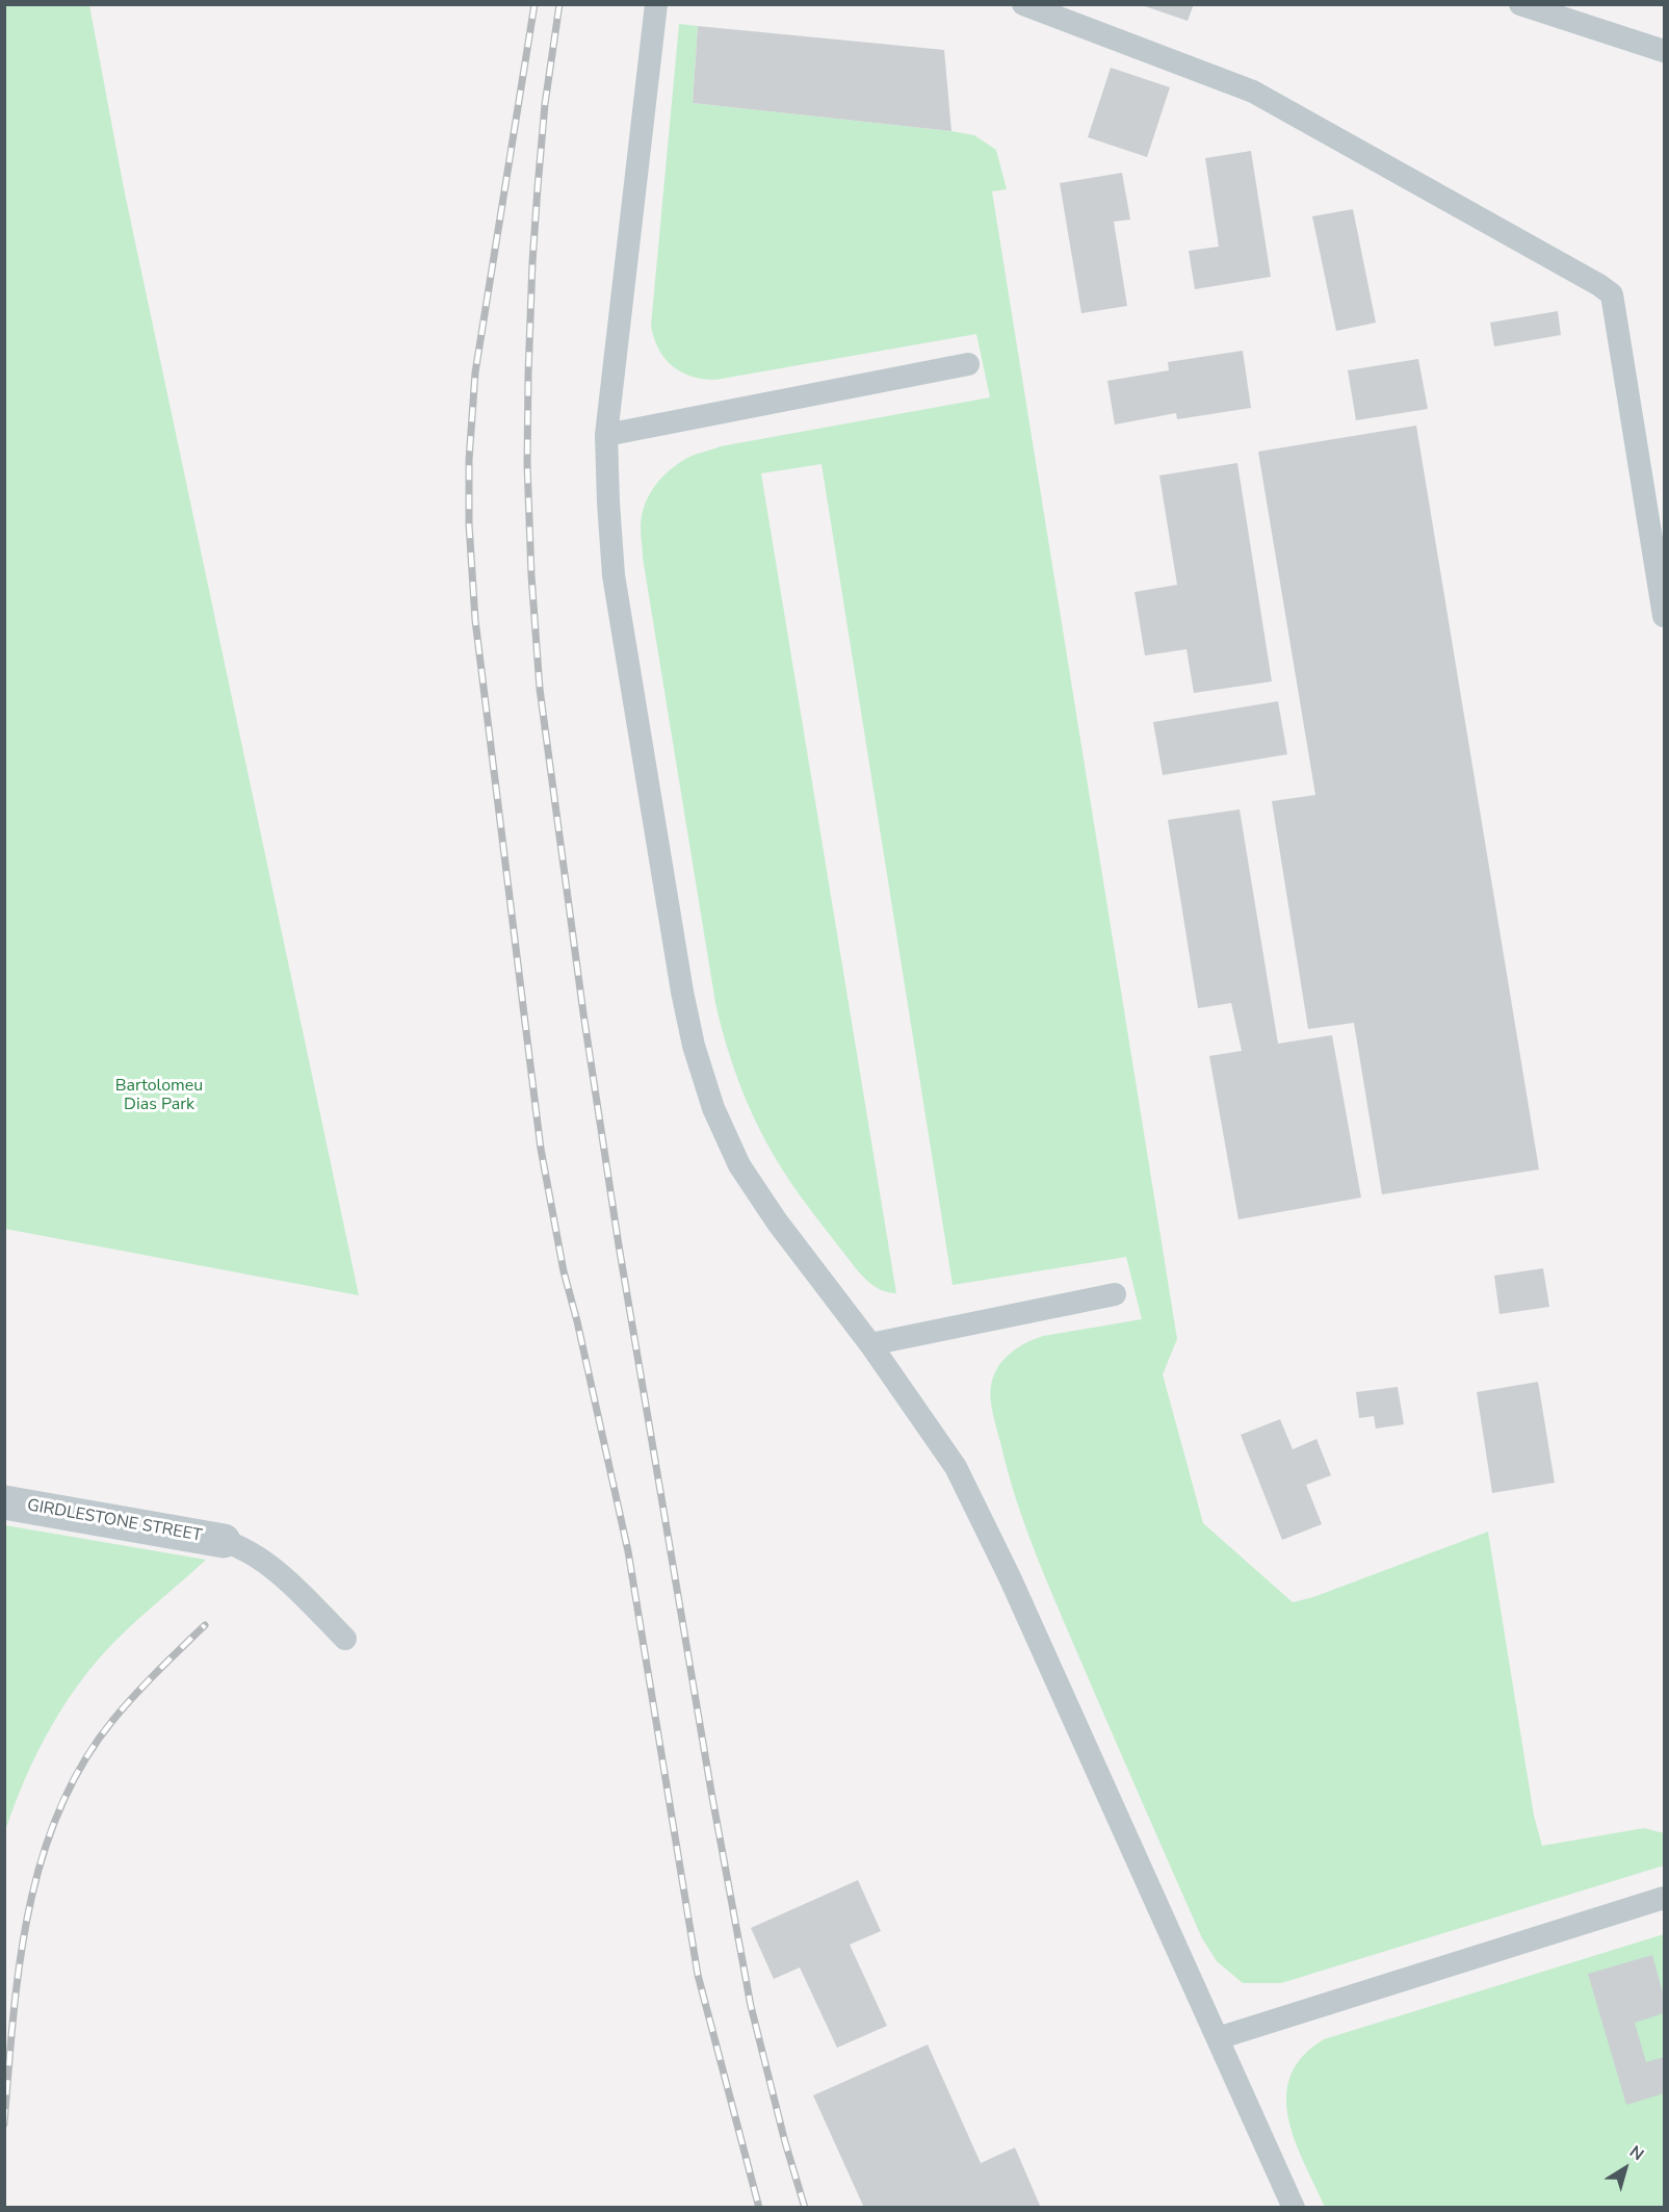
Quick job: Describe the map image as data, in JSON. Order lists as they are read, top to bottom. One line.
{"streets":{"street":["GIRDLESTONE STREET"]},"parks":["Bartolomeu Dias Park"],"north":"top right"}
